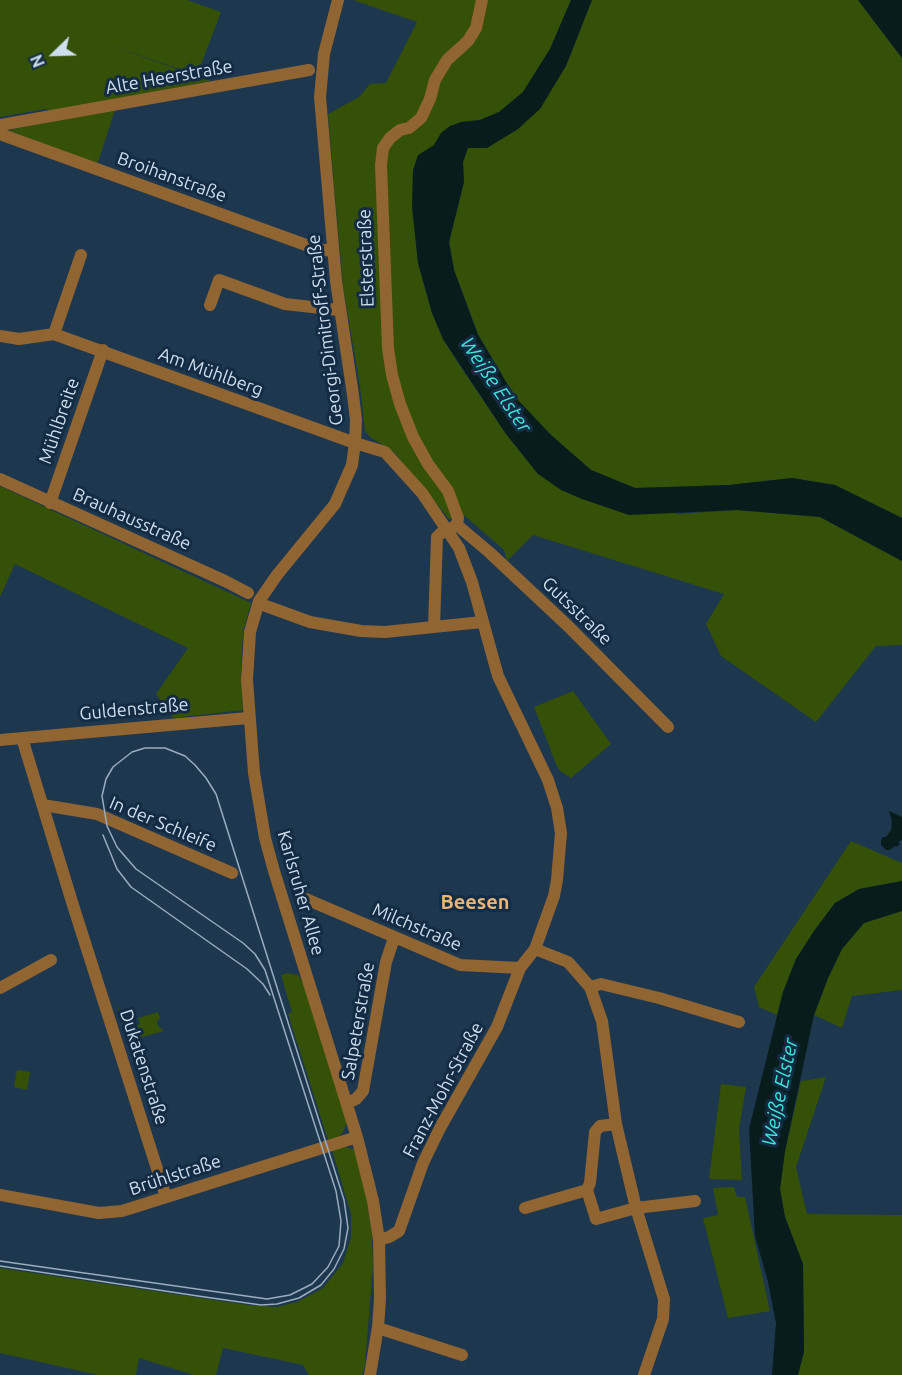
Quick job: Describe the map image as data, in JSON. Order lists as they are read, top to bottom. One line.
{"streets":{"street":["Alte Heerstraße","Broihanstraße","Elsterstraße","Georgi-Dimitroff-Straße","Am Mühlberg","Mühlbreite","Brauhausstraße","Gutsstraße","Guldenstraße","In der Schleife","Karlsruher Allee","Milchstraße","Salpeterstraße","Dukatenstraße","Franz-Mohr-Straße","Brühlstraße"]},"crossings":[["Broihanstraße","Georgi-Dimitroff-Straße"],["Elsterstraße","Georgi-Dimitroff-Straße"],["Elsterstraße","Gutsstraße"],["Georgi-Dimitroff-Straße","Am Mühlberg"],["Georgi-Dimitroff-Straße","Gutsstraße"],["Georgi-Dimitroff-Straße","Karlsruher Allee"],["Georgi-Dimitroff-Straße","Franz-Mohr-Straße"],["Am Mühlberg","Mühlbreite"],["Am Mühlberg","Karlsruher Allee"],["Mühlbreite","Brauhausstraße"],["Guldenstraße","Karlsruher Allee"],["In der Schleife","Dukatenstraße"],["Karlsruher Allee","Salpeterstraße"],["Karlsruher Allee","Franz-Mohr-Straße"],["Karlsruher Allee","Brühlstraße"],["Milchstraße","Salpeterstraße"],["Milchstraße","Franz-Mohr-Straße"],["Dukatenstraße","Brühlstraße"]],"districts":["Beesen"],"water":["Weiße Elster"],"north":"bottom left"}
